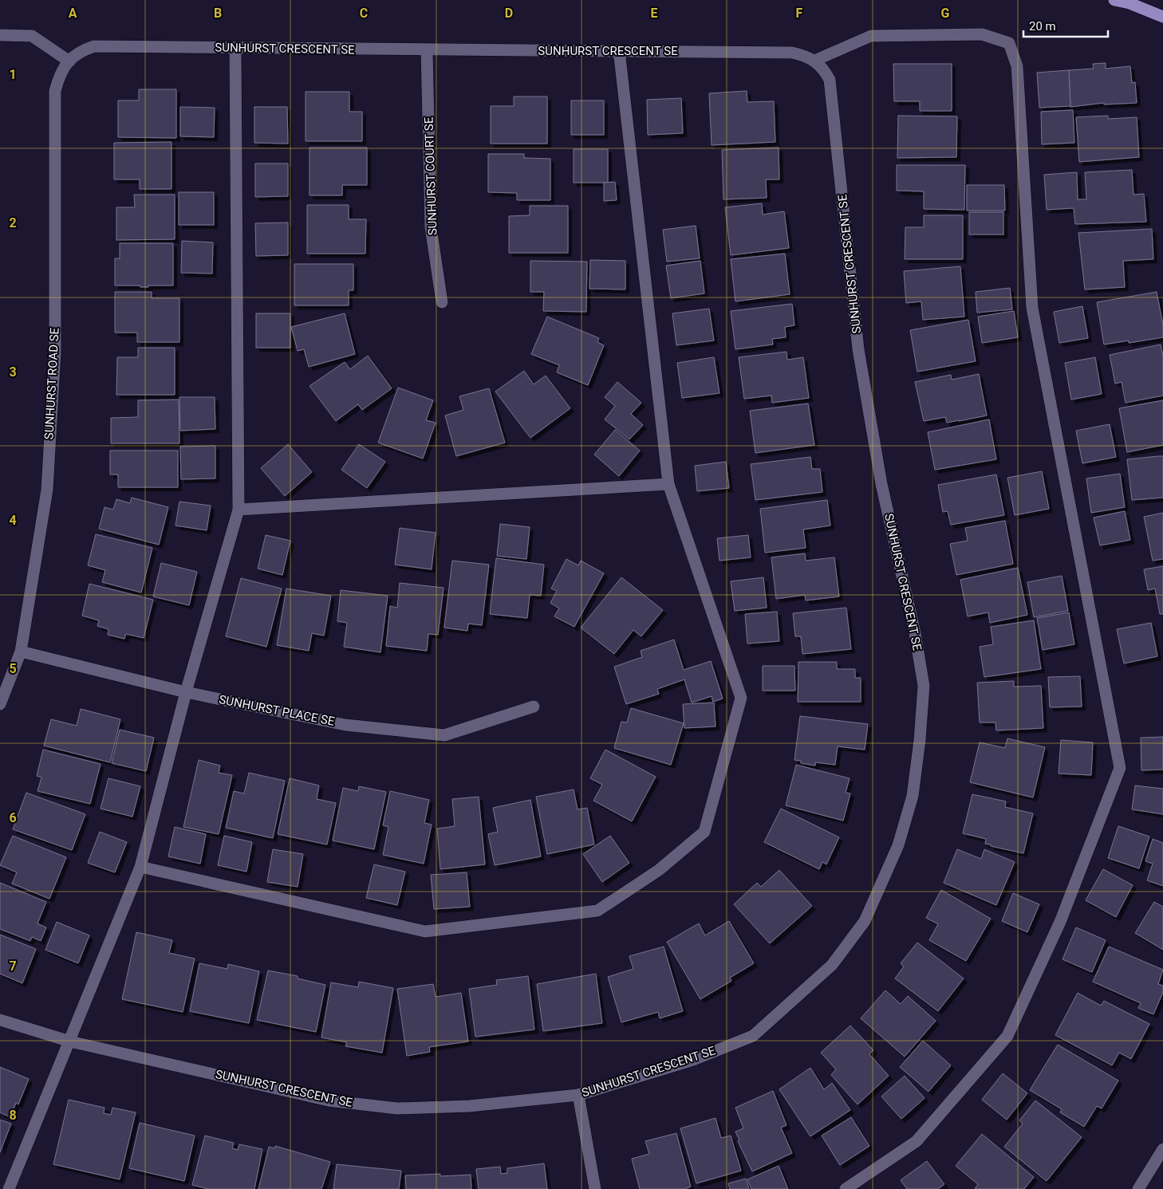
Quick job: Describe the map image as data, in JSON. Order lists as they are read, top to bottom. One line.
{"streets":{"street":["SUNHURST CRESCENT SE","SUNHURST COURT SE","SUNHURST ROAD SE","SUNHURST PLACE SE"]},"crossings":[["SUNHURST CRESCENT SE","SUNHURST COURT SE"],["SUNHURST CRESCENT SE","SUNHURST ROAD SE"],["SUNHURST ROAD SE","SUNHURST PLACE SE"]],"scale_bar":"20 m","grid":{"columns":["A","B","C","D","E","F","G"],"rows":["1","2","3","4","5","6","7","8"]}}
